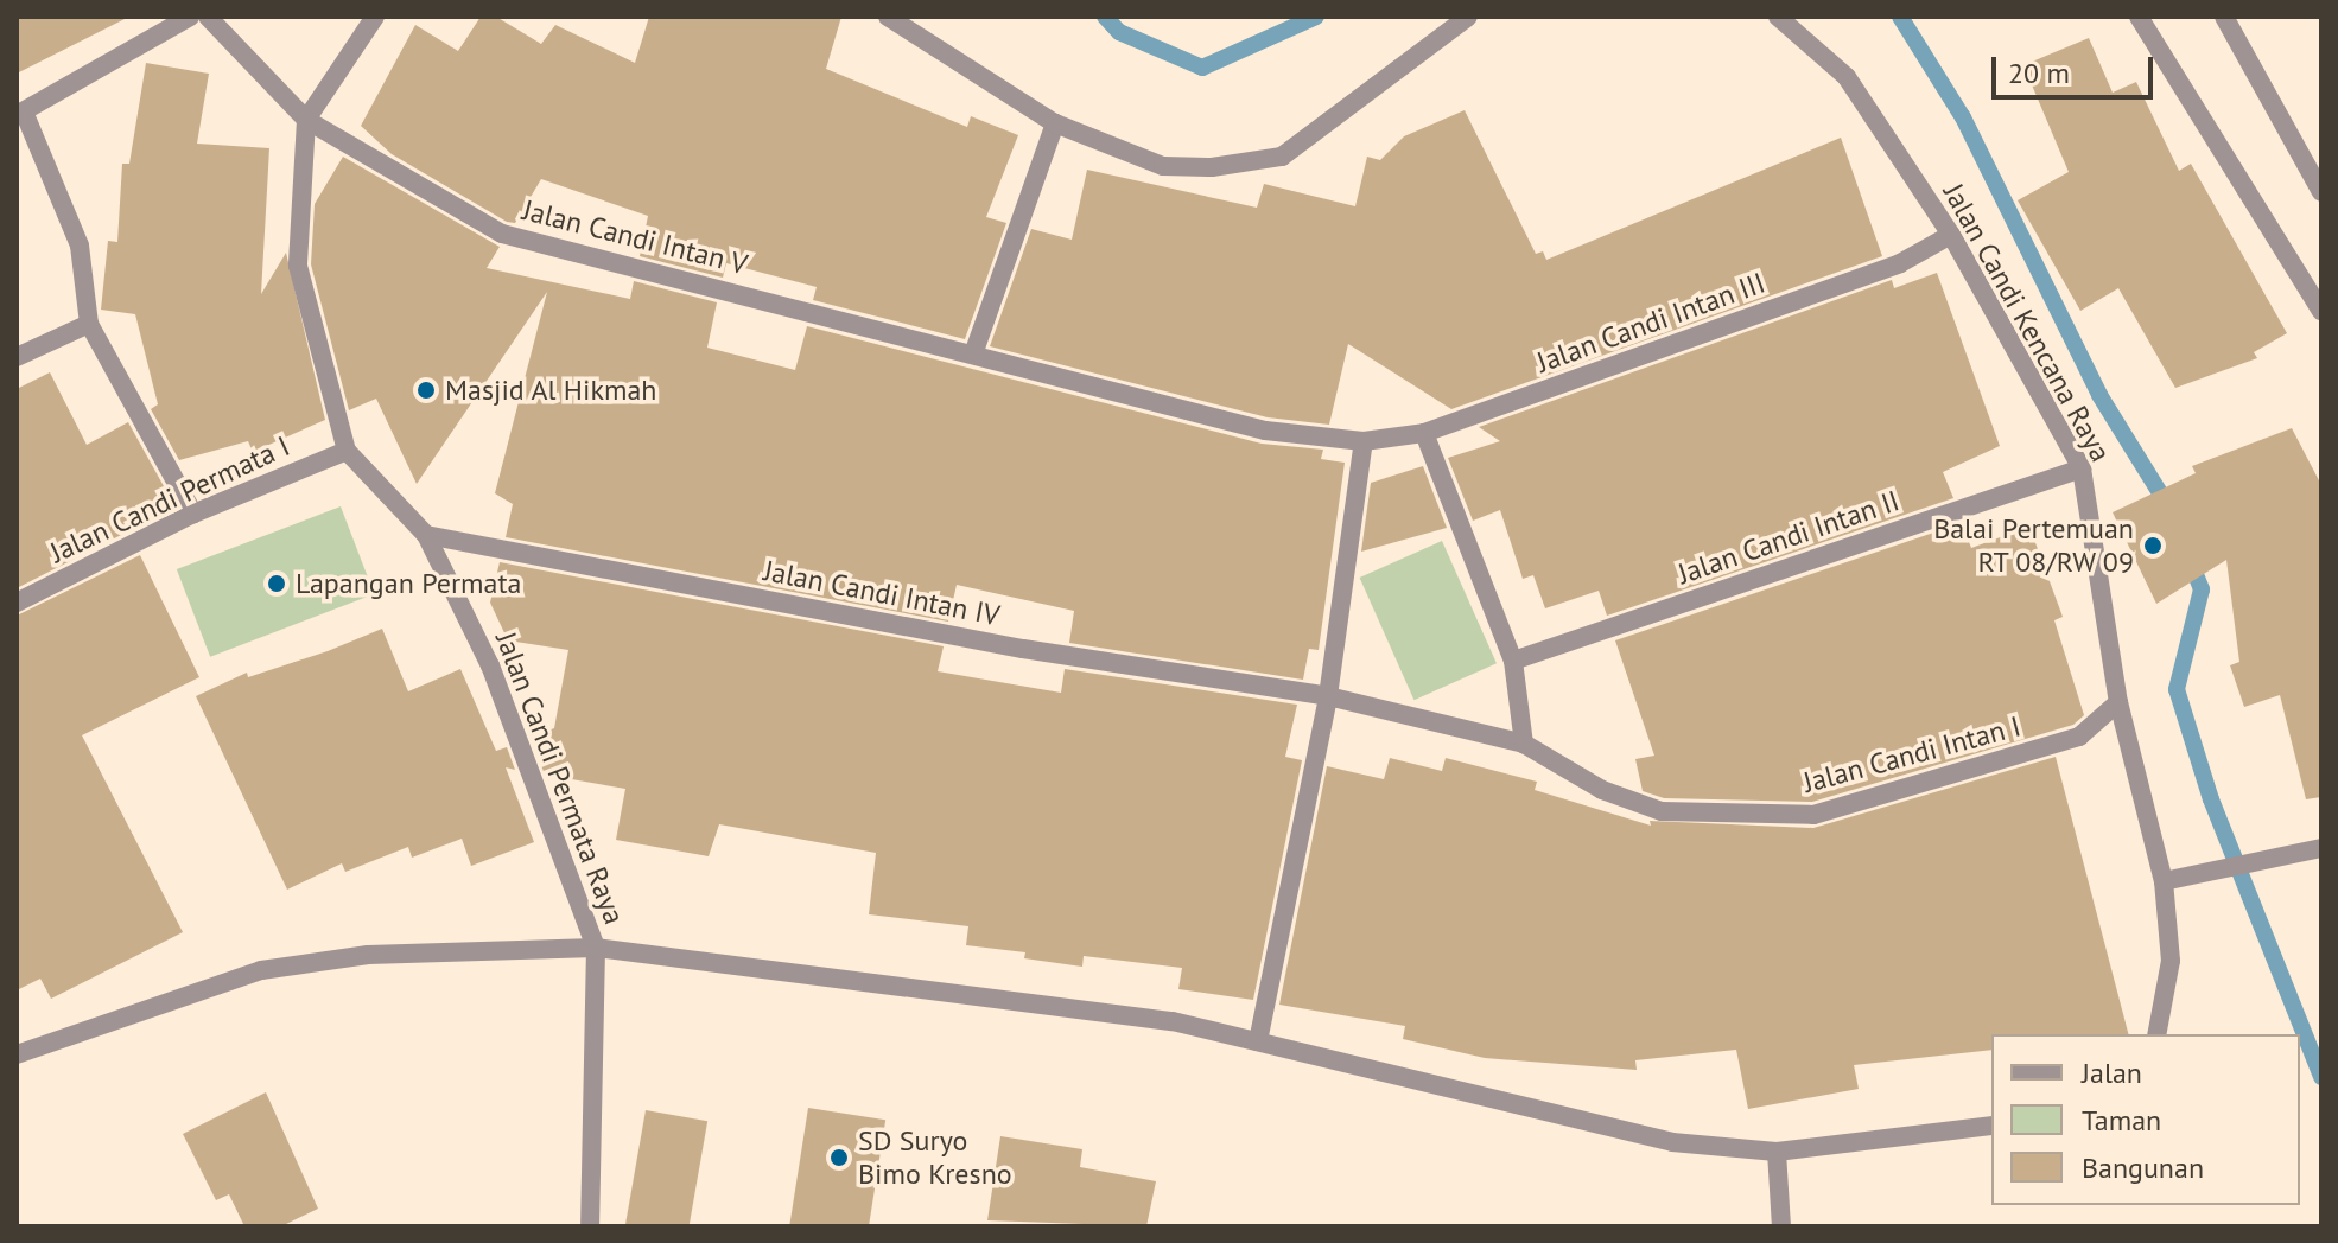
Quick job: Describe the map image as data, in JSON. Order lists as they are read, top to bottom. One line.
{"streets":{"street":["Jalan Candi Intan V","Jalan Candi Intan III","Jalan Candi Kencana Raya","Jalan Candi Permata I","Jalan Candi Intan II","Jalan Candi Intan IV","Jalan Candi Intan I","Jalan Candi Permata Raya"]},"crossings":[["Jalan Candi Intan V","Jalan Candi Intan III"],["Jalan Candi Intan V","Jalan Candi Permata Raya"],["Jalan Candi Intan III","Jalan Candi Kencana Raya"],["Jalan Candi Kencana Raya","Jalan Candi Intan II"],["Jalan Candi Kencana Raya","Jalan Candi Intan I"],["Jalan Candi Permata I","Jalan Candi Permata Raya"],["Jalan Candi Intan IV","Jalan Candi Intan I"],["Jalan Candi Intan IV","Jalan Candi Permata Raya"]],"places":["Masjid Al Hikmah","Balai Pertemuan RT 08/RW 09","Lapangan Permata","SD Suryo Bimo Kresno"],"legend":["Jalan","Taman","Bangunan"],"scale_bar":"20 m"}
